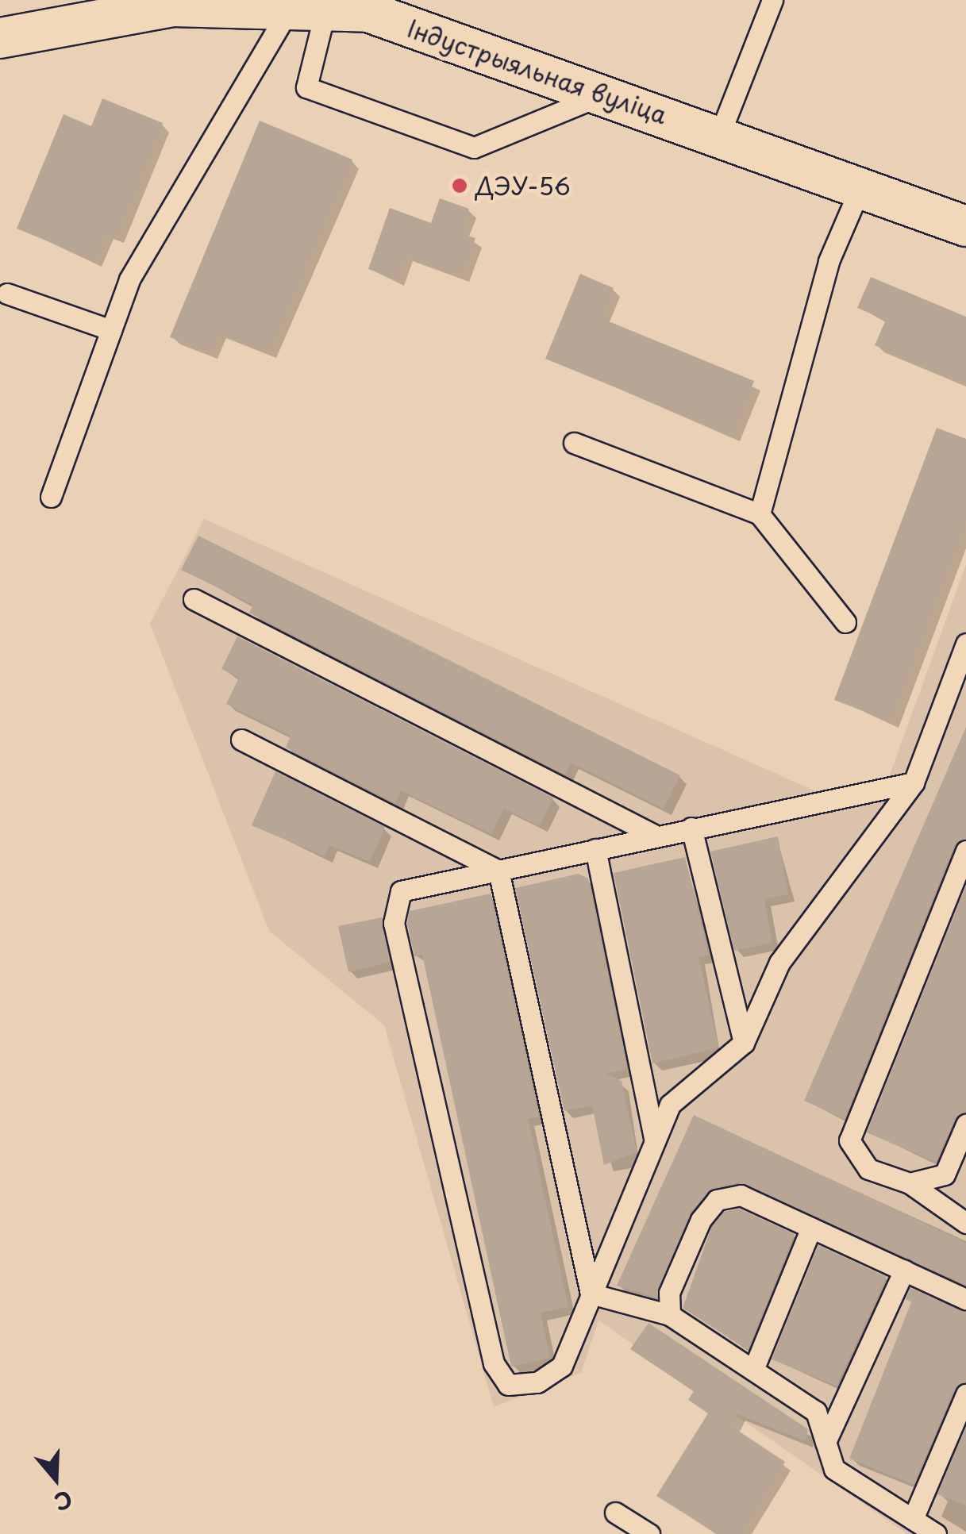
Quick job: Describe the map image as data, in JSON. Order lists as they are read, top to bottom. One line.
{"streets":{"street":["Індустрыяльная вуліца"]},"places":["ДЭУ-56"],"north":"bottom"}
